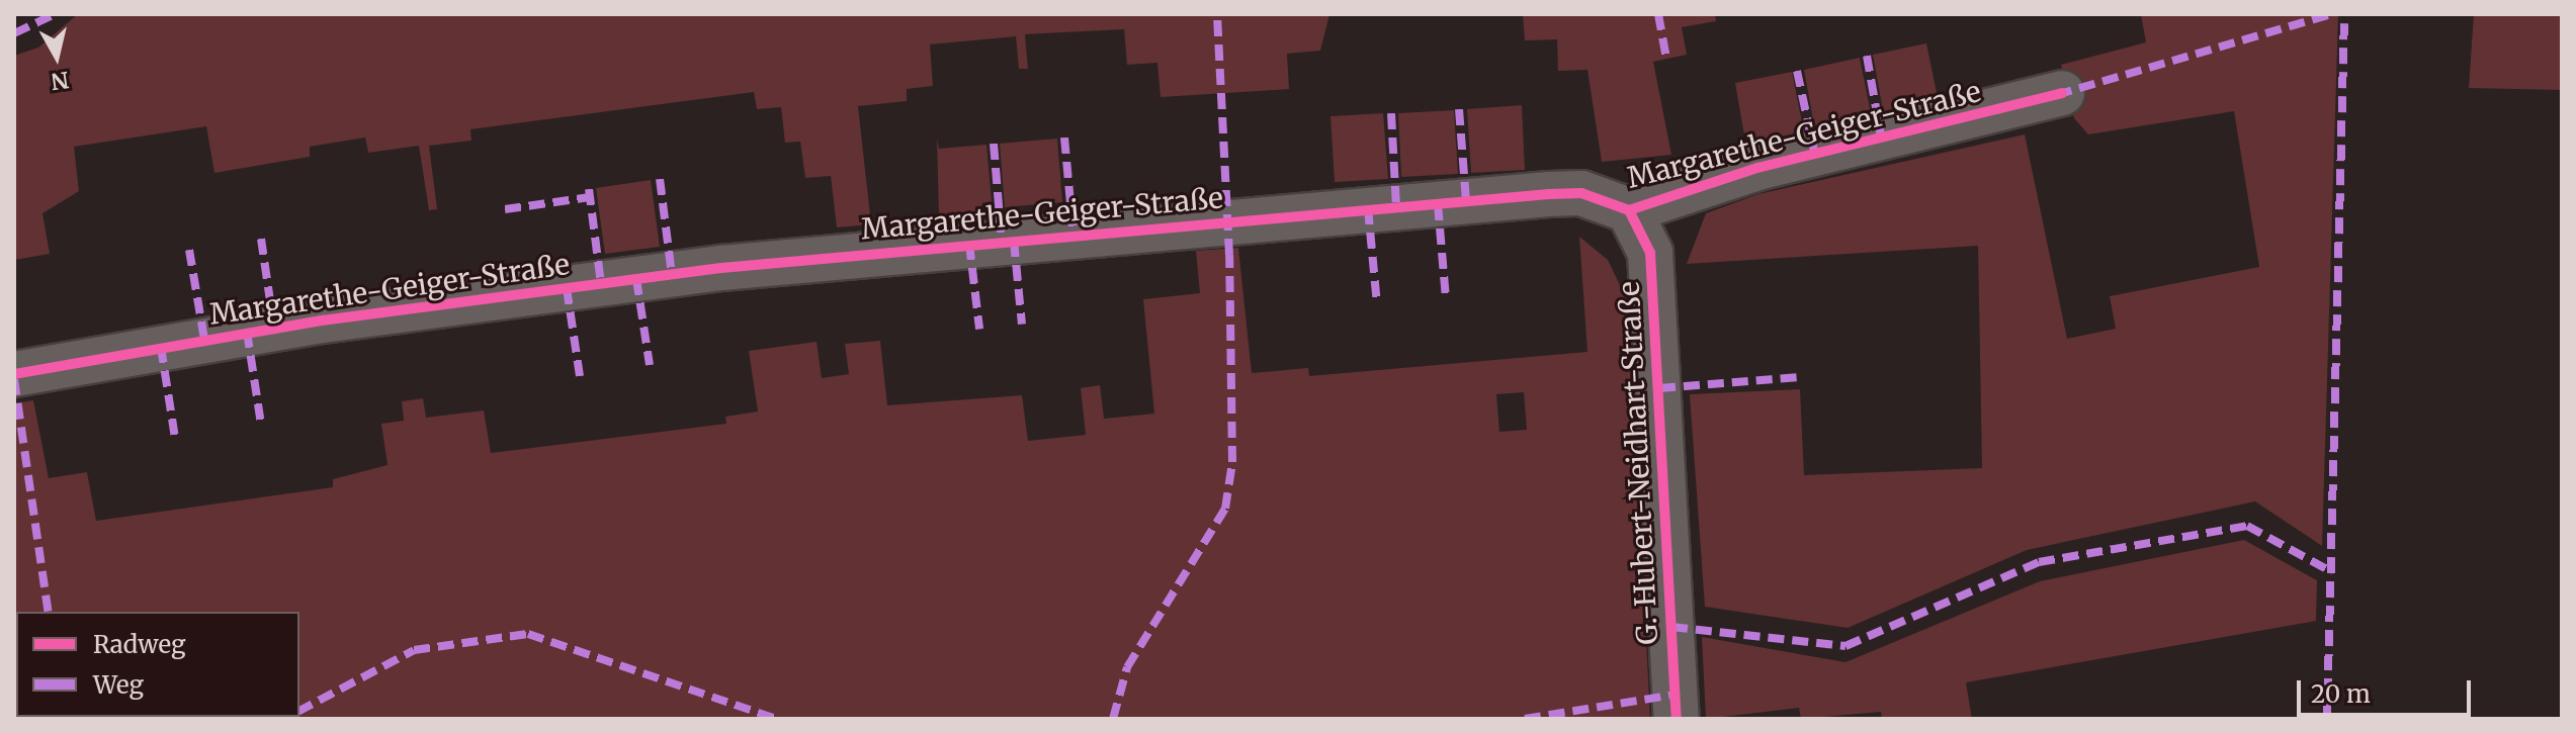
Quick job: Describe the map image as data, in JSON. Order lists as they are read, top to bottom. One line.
{"streets":{"street":["Margarethe-Geiger-Straße","G.-Hubert-Neidhart-Straße"]},"crossings":[["Margarethe-Geiger-Straße","G.-Hubert-Neidhart-Straße"]],"legend":["Radweg","Weg"],"scale_bar":"20 m","north":"bottom"}
